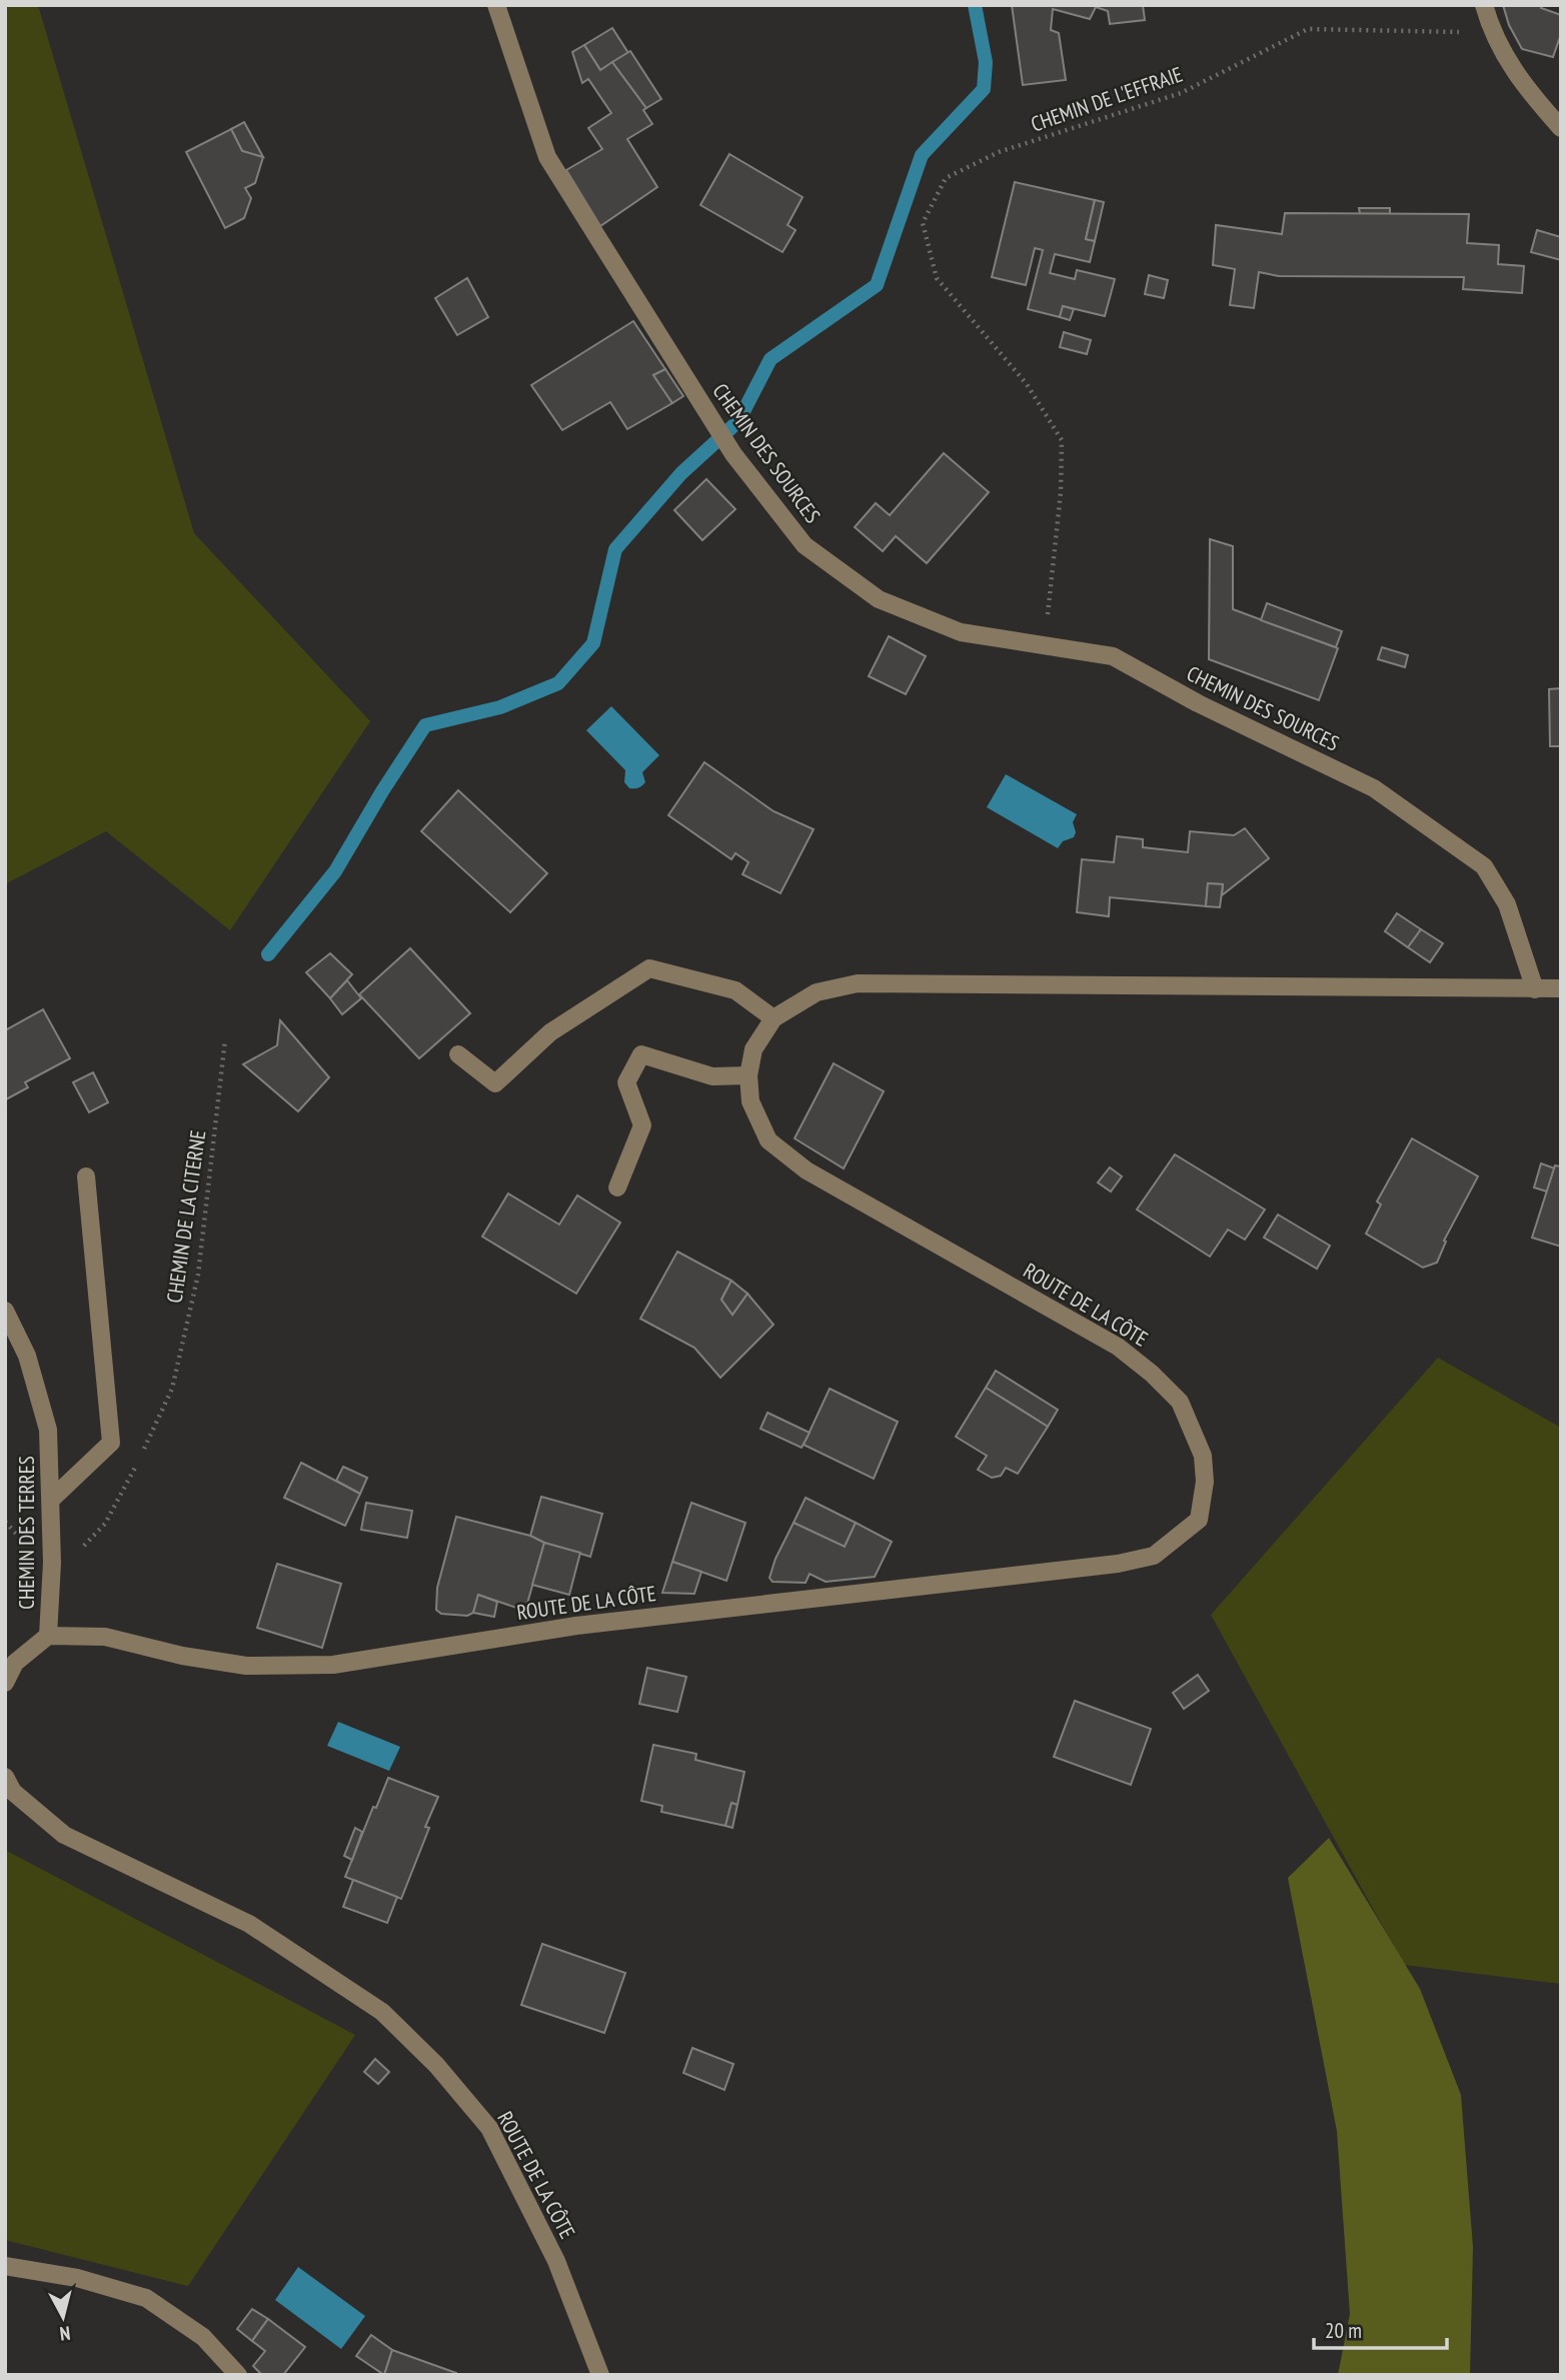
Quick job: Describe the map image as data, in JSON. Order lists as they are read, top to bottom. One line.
{"streets":{"street":["CHEMIN DES SOURCES","ROUTE DE LA CÔTE","CHEMIN DES TERRES"],"path":["CHEMIN DE L'EFFRAIE","CHEMIN DE LA CITERNE"]},"crossings":[["CHEMIN DE L'EFFRAIE","CHEMIN DES SOURCES"],["CHEMIN DES SOURCES","ROUTE DE LA CÔTE"],["CHEMIN DE LA CITERNE","CHEMIN DES TERRES"],["ROUTE DE LA CÔTE","CHEMIN DES TERRES"]],"scale_bar":"20 m","north":"bottom"}
